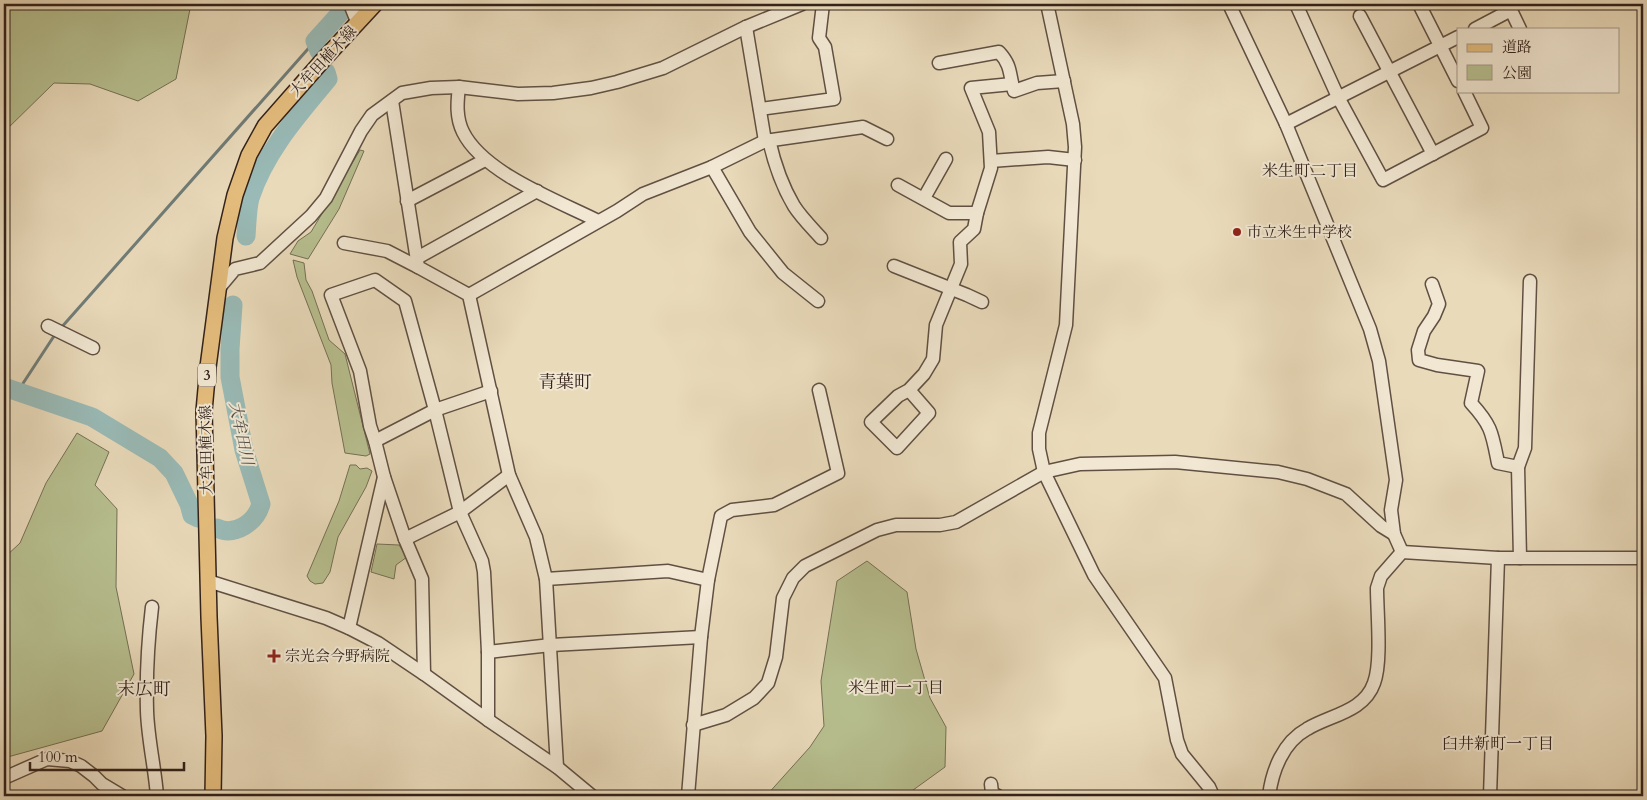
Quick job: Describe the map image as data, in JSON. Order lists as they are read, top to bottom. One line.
{"streets":{"main road":["大牟田植木線","3"]},"districts":["米生町二丁目","青葉町","米生町一丁目","末広町","臼井新町一丁目"],"water":["大牟田川"],"places":{"other":["市立米生中学校"],"health":["宗光会今野病院"]},"legend":["道路","公園"],"scale_bar":"100 m"}
